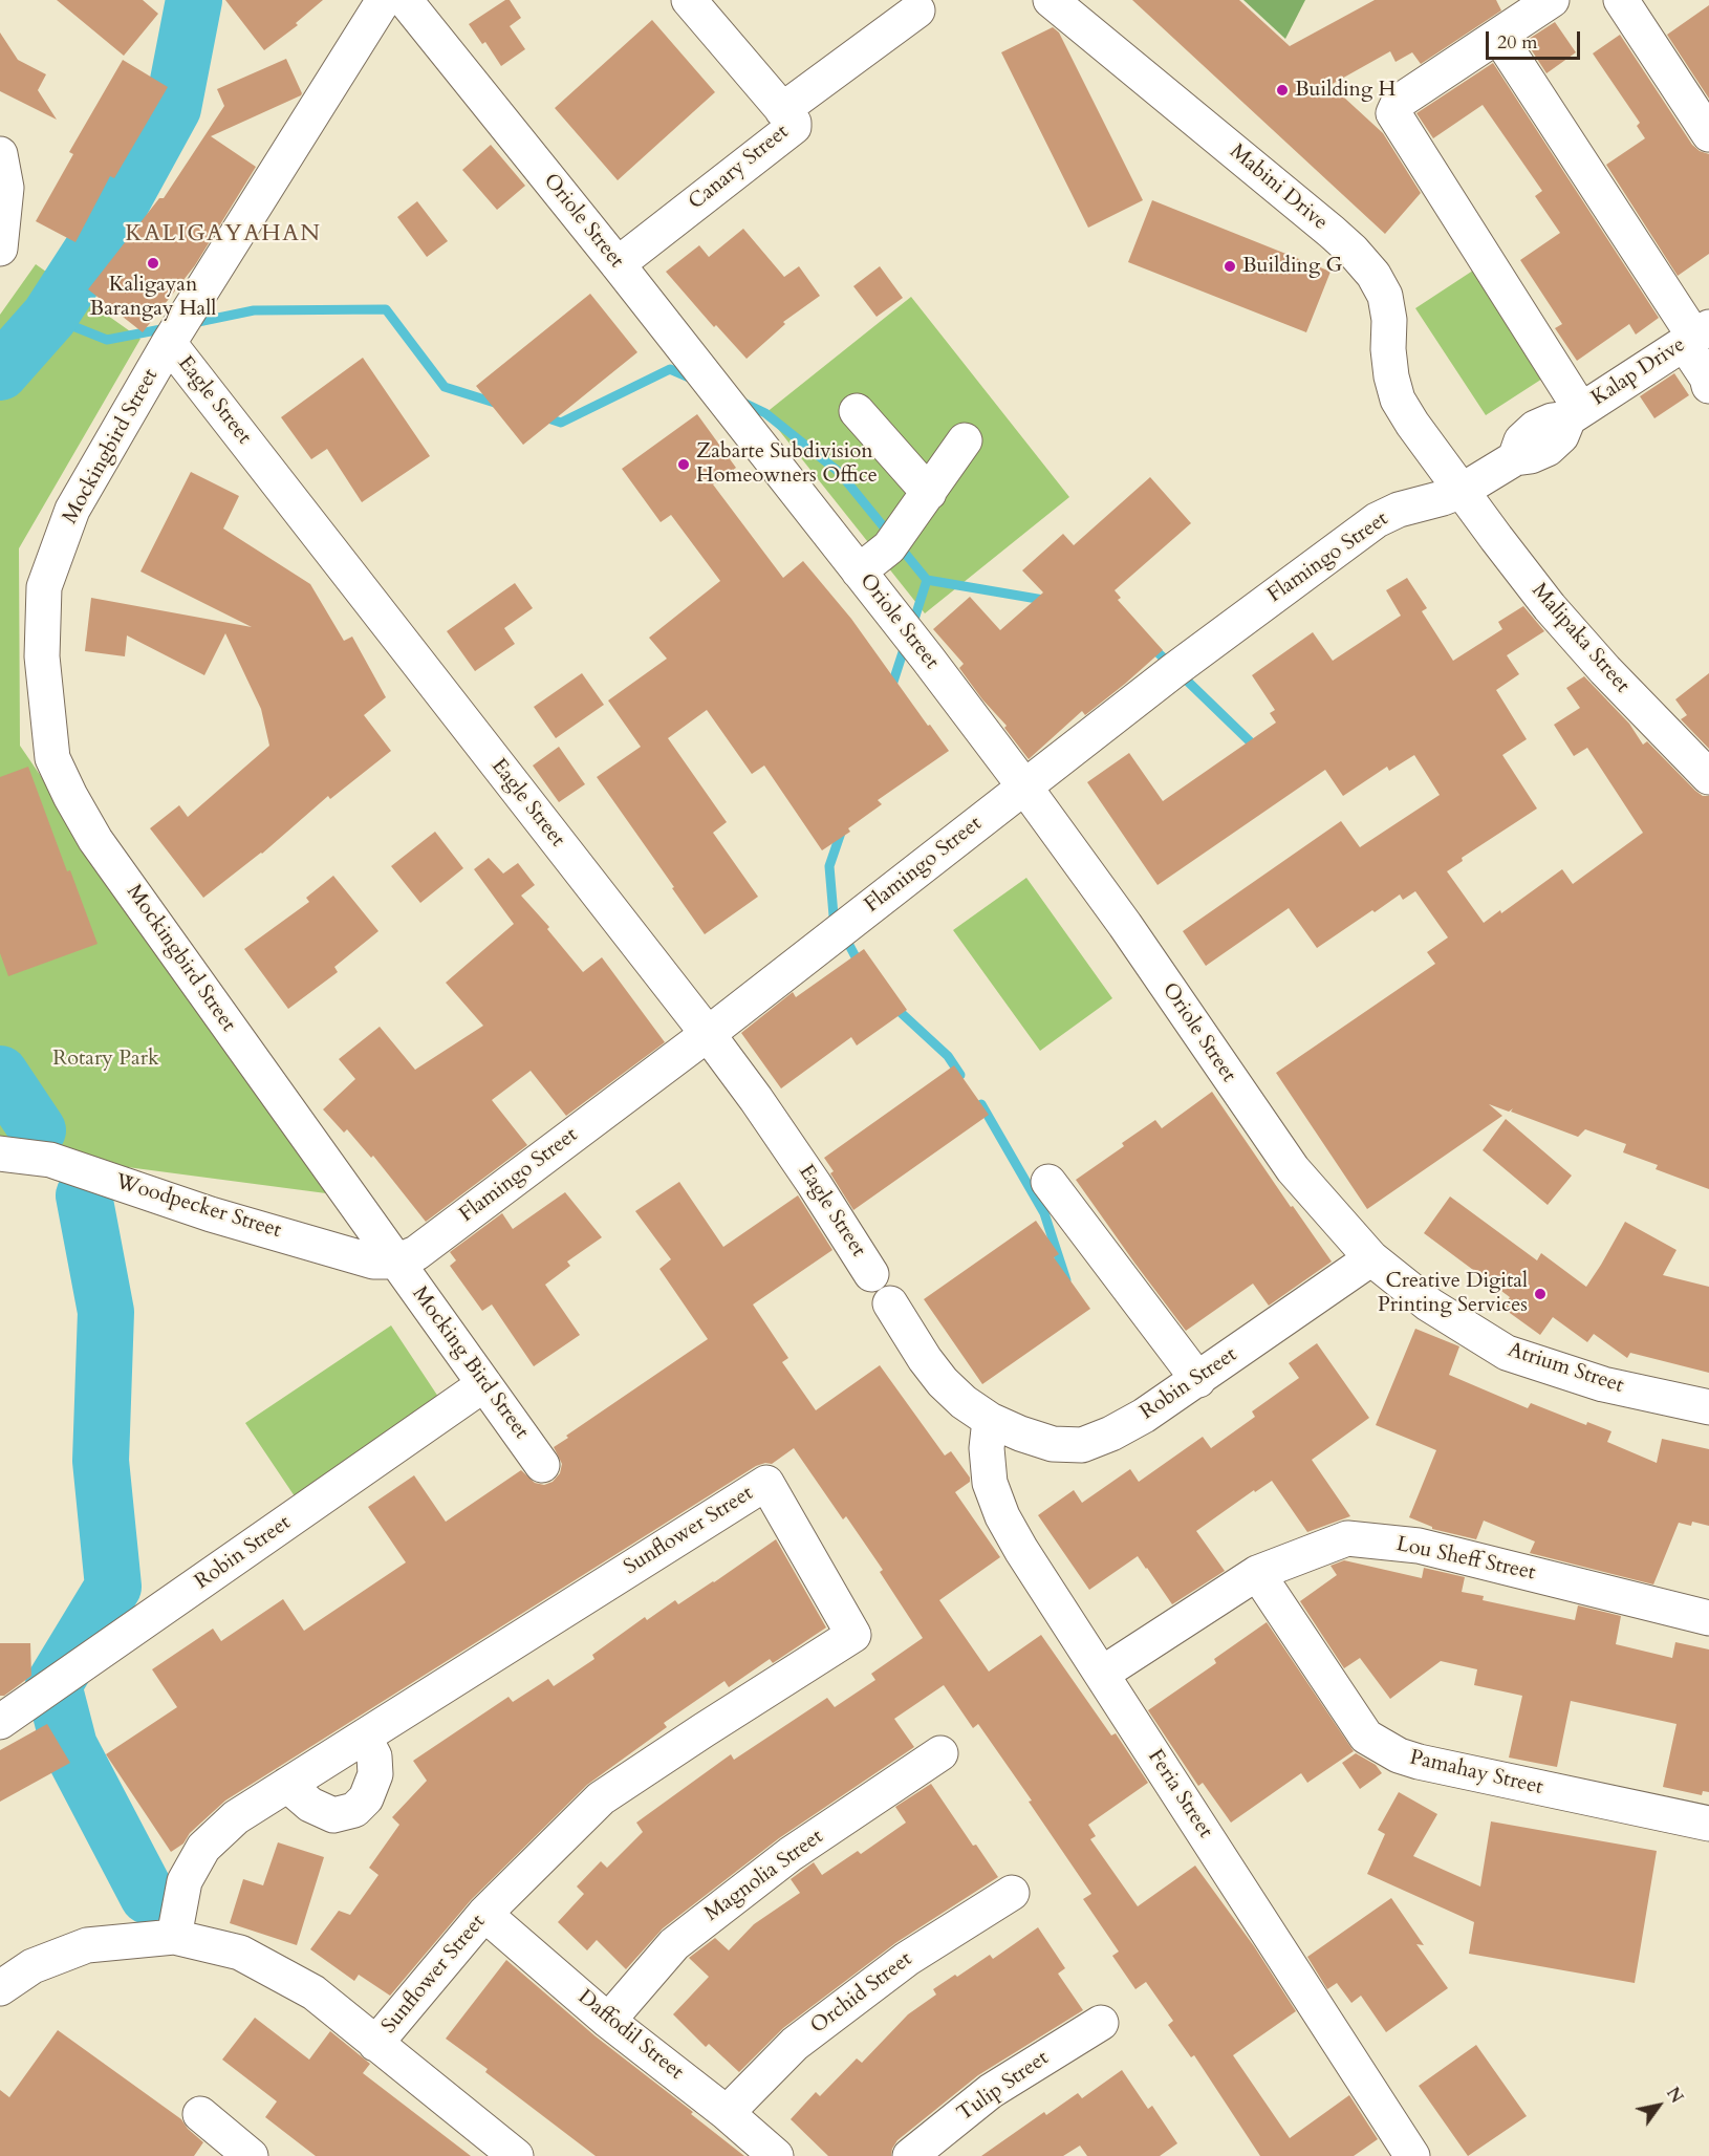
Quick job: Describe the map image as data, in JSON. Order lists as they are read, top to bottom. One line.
{"streets":{"street":["Canary Street","Mabini Drive","Oriole Street","Kalap Drive","Eagle Street","Mockingbird Street","Flamingo Street","Malipaka Street","Woodpecker Street","Mocking Bird Street","Atrium Street","Robin Street","Sunflower Street","Lou Sheff Street","Pamahay Street","Feria Street","Magnolia Street","Orchid Street","Daffodil Street","Tulip Street"]},"crossings":[["Canary Street","Oriole Street"],["Mabini Drive","Kalap Drive"],["Mabini Drive","Flamingo Street"],["Mabini Drive","Malipaka Street"],["Oriole Street","Flamingo Street"],["Oriole Street","Atrium Street"],["Oriole Street","Robin Street"],["Kalap Drive","Flamingo Street"],["Kalap Drive","Malipaka Street"],["Eagle Street","Mockingbird Street"],["Eagle Street","Flamingo Street"],["Mockingbird Street","Flamingo Street"],["Mockingbird Street","Woodpecker Street"],["Mockingbird Street","Mocking Bird Street"],["Flamingo Street","Malipaka Street"],["Flamingo Street","Woodpecker Street"],["Flamingo Street","Mocking Bird Street"],["Woodpecker Street","Mocking Bird Street"],["Mocking Bird Street","Robin Street"],["Atrium Street","Robin Street"],["Robin Street","Feria Street"],["Sunflower Street","Daffodil Street"],["Lou Sheff Street","Pamahay Street"],["Lou Sheff Street","Feria Street"],["Magnolia Street","Daffodil Street"],["Orchid Street","Daffodil Street"]],"districts":["KALIGAYAHAN"],"parks":["Rotary Park"],"places":["Building H","Kaligayan Barangay Hall","Building G","Zabarte Subdivision Homeowners Office","Creative Digital Printing Services"],"scale_bar":"20 m","north":"top right"}
